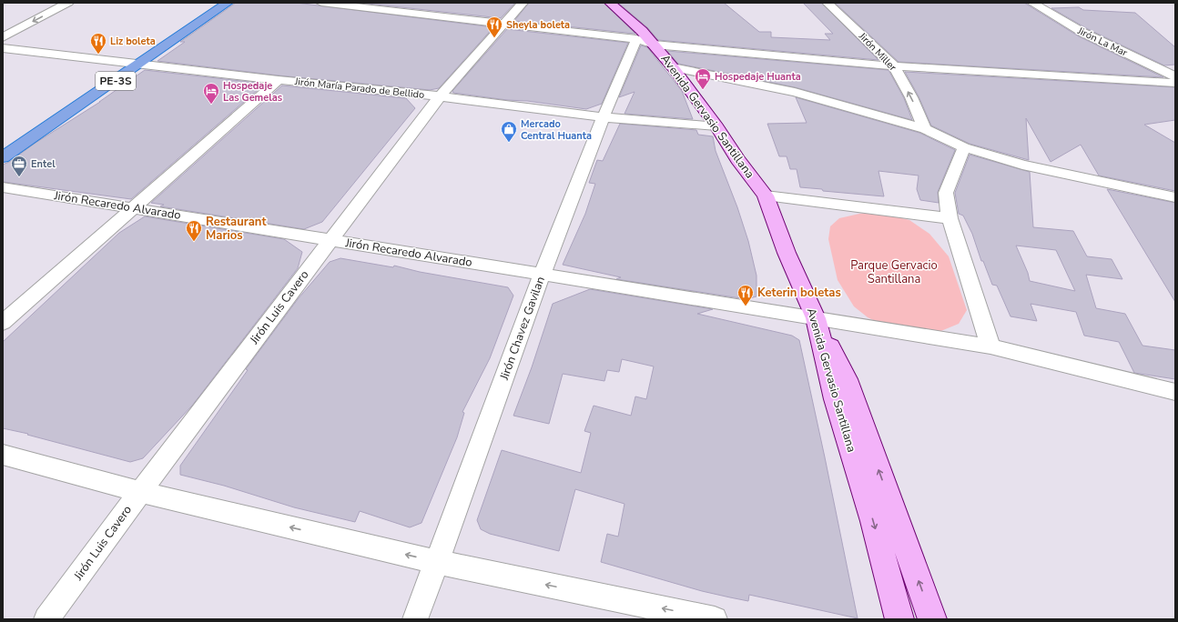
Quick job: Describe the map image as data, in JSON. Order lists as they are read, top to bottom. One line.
{"streets":{"highway":["PE-3S"],"street":["Jirón La Mar","Jirón Miller","Jirón María Parado de Bellido","Avenida Gervasio Santillana","Jirón Recaredo Alvarado","Jirón Luis Cavero","Jirón Chavez Gavilan"]},"crossings":[["PE-3S","Jirón María Parado de Bellido"],["Jirón María Parado de Bellido","Avenida Gervasio Santillana"],["Jirón María Parado de Bellido","Jirón Luis Cavero"],["Jirón María Parado de Bellido","Jirón Chavez Gavilan"],["Avenida Gervasio Santillana","Jirón Recaredo Alvarado"],["Jirón Recaredo Alvarado","Jirón Luis Cavero"],["Jirón Recaredo Alvarado","Jirón Chavez Gavilan"]],"one_way":["Jirón Miller"],"parks":["Parque Gervacio Santillana"],"places":{"restaurant":["Sheyla boleta","Liz boleta","Restaurant Marios","Keterin boletas"],"hotel":["Hospedaje Huanta","Hospedaje Las Gemelas"],"shop":["Mercado Central Huanta"],"office":["Entel"]}}
